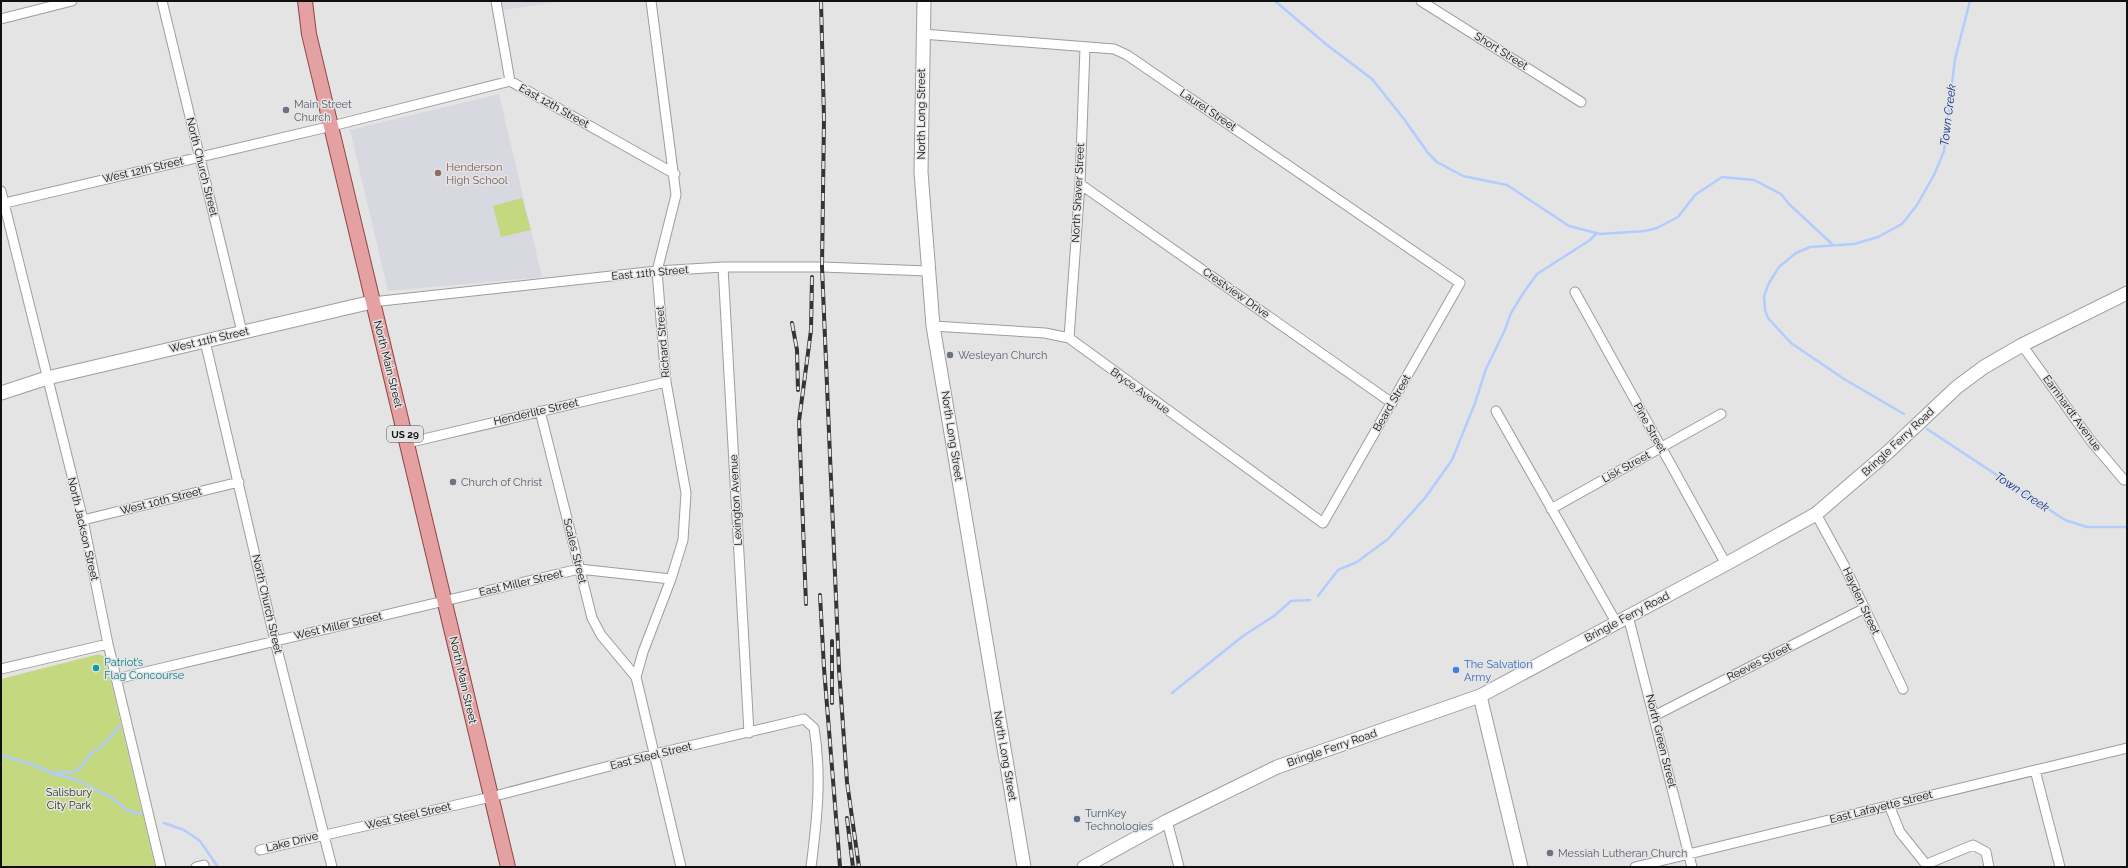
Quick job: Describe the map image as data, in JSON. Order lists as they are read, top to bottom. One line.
{"streets":{"main road":["North Main Street","US 29"],"street":["Short Street","East 12th Street","Laurel Street","North Long Street","North Church Street","West 12th Street","North Shaver Street","East 11th Street","Crestview Drive","West 11th Street","Richard Street","Bryce Avenue","Beard Street","Henderlite Street","Earnhardt Avenue","Pine Street","Bringle Ferry Road","Lisk Street","Lexington Avenue","West 10th Street","North Jackson Street","Scales Street","East Miller Street","Hayden Street","West Miller Street","Reeves Street","North Green Street","East Steel Street","East Lafayette Street","West Steel Street","Lake Drive"]},"crossings":[["East 12th Street","West 12th Street"],["East 12th Street","Richard Street"],["East 12th Street","North Main Street"],["Laurel Street","North Long Street"],["Laurel Street","North Shaver Street"],["Laurel Street","Beard Street"],["North Long Street","East 11th Street"],["North Long Street","Bryce Avenue"],["North Church Street","West 12th Street"],["North Church Street","West 11th Street"],["North Church Street","West 10th Street"],["North Church Street","West Miller Street"],["North Church Street","West Steel Street"],["North Church Street","Lake Drive"],["West 12th Street","North Main Street"],["West 12th Street","North Jackson Street"],["North Shaver Street","Crestview Drive"],["North Shaver Street","Bryce Avenue"],["East 11th Street","West 11th Street"],["East 11th Street","Richard Street"],["East 11th Street","North Main Street"],["East 11th Street","Lexington Avenue"],["Crestview Drive","Beard Street"],["West 11th Street","North Main Street"],["West 11th Street","North Jackson Street"],["Richard Street","Henderlite Street"],["Richard Street","Scales Street"],["Richard Street","East Miller Street"],["North Main Street","Henderlite Street"],["North Main Street","East Miller Street"],["North Main Street","West Miller Street"],["North Main Street","East Steel Street"],["North Main Street","West Steel Street"],["Bryce Avenue","Beard Street"],["Henderlite Street","Scales Street"],["Earnhardt Avenue","Bringle Ferry Road"],["Pine Street","Bringle Ferry Road"],["Pine Street","Lisk Street"],["Bringle Ferry Road","Hayden Street"],["Bringle Ferry Road","North Green Street"],["Lexington Avenue","East Steel Street"],["West 10th Street","North Jackson Street"],["North Jackson Street","West Miller Street"],["Scales Street","East Miller Street"],["East Miller Street","West Miller Street"],["Hayden Street","Reeves Street"],["Reeves Street","North Green Street"],["North Green Street","East Lafayette Street"],["East Steel Street","West Steel Street"],["West Steel Street","Lake Drive"]],"water":["Town Creek"],"parks":["Salisbury City Park"],"places":["Main Street Church","Henderson High School","Wesleyan Church","Church of Christ","Patriot’s Flag Concourse","The Salvation Army","TurnKey Technologies","Messiah Lutheran Church"]}
